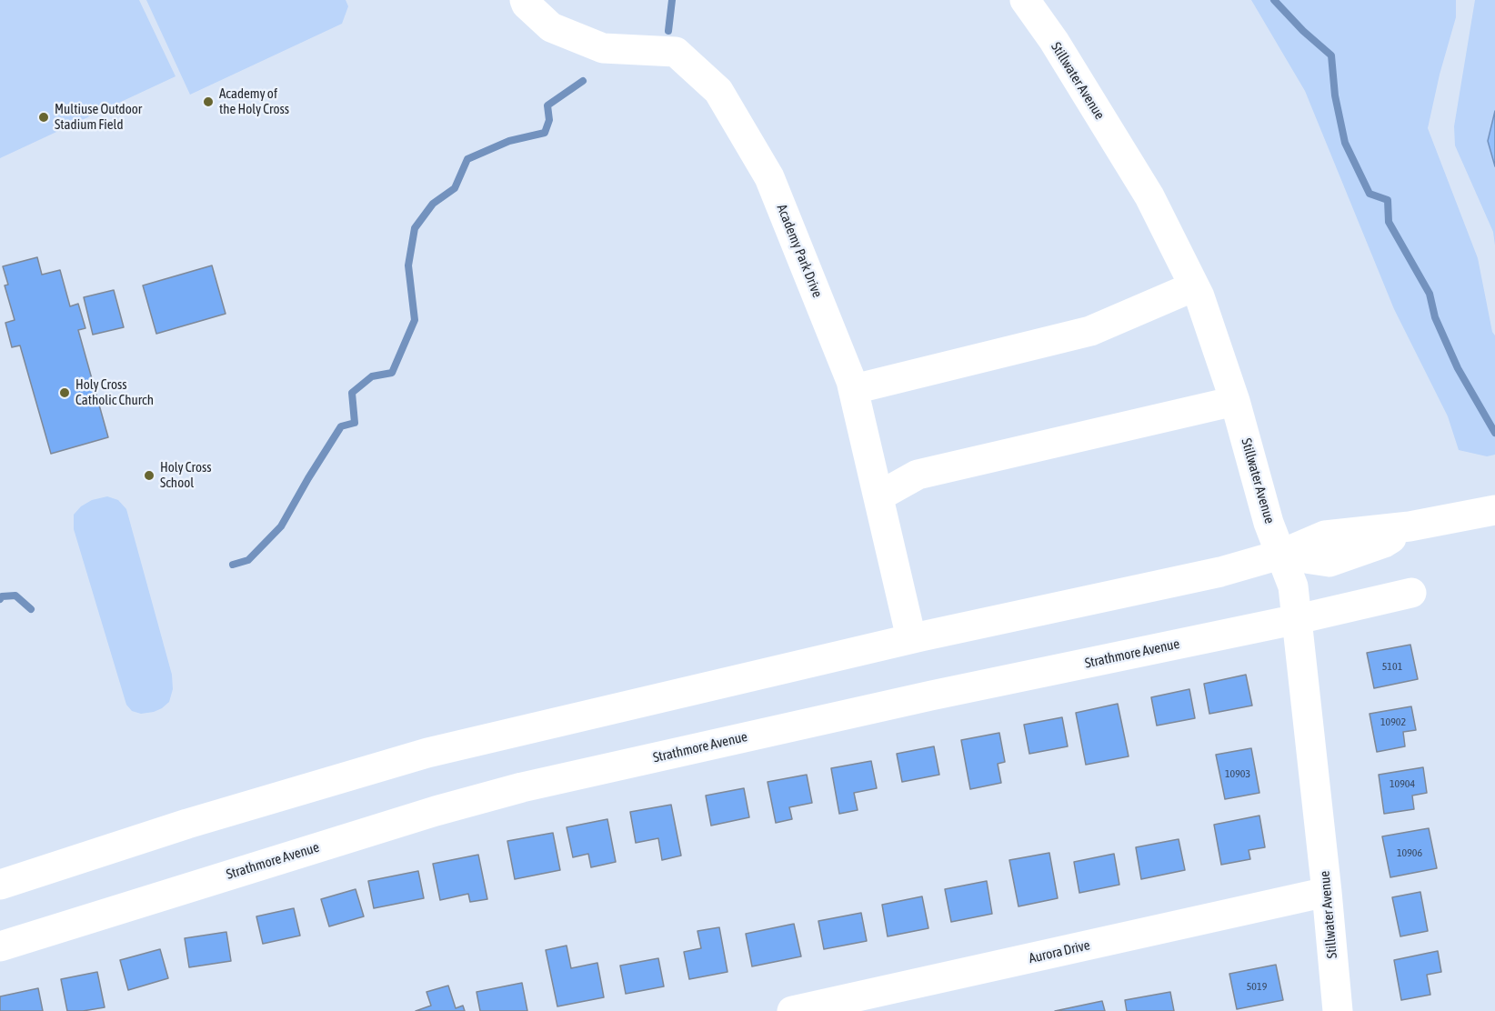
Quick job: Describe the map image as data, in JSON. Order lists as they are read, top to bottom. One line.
{"streets":{"street":["Stillwater Avenue","Academy Park Drive","Strathmore Avenue","Aurora Drive"]},"crossings":[["Stillwater Avenue","Strathmore Avenue"],["Stillwater Avenue","Aurora Drive"]],"places":["Academy of the Holy Cross","Multiuse Outdoor Stadium Field","Holy Cross Catholic Church","Holy Cross School"],"house_numbers":["5101","10902","10903","10904","10906","5019"]}
